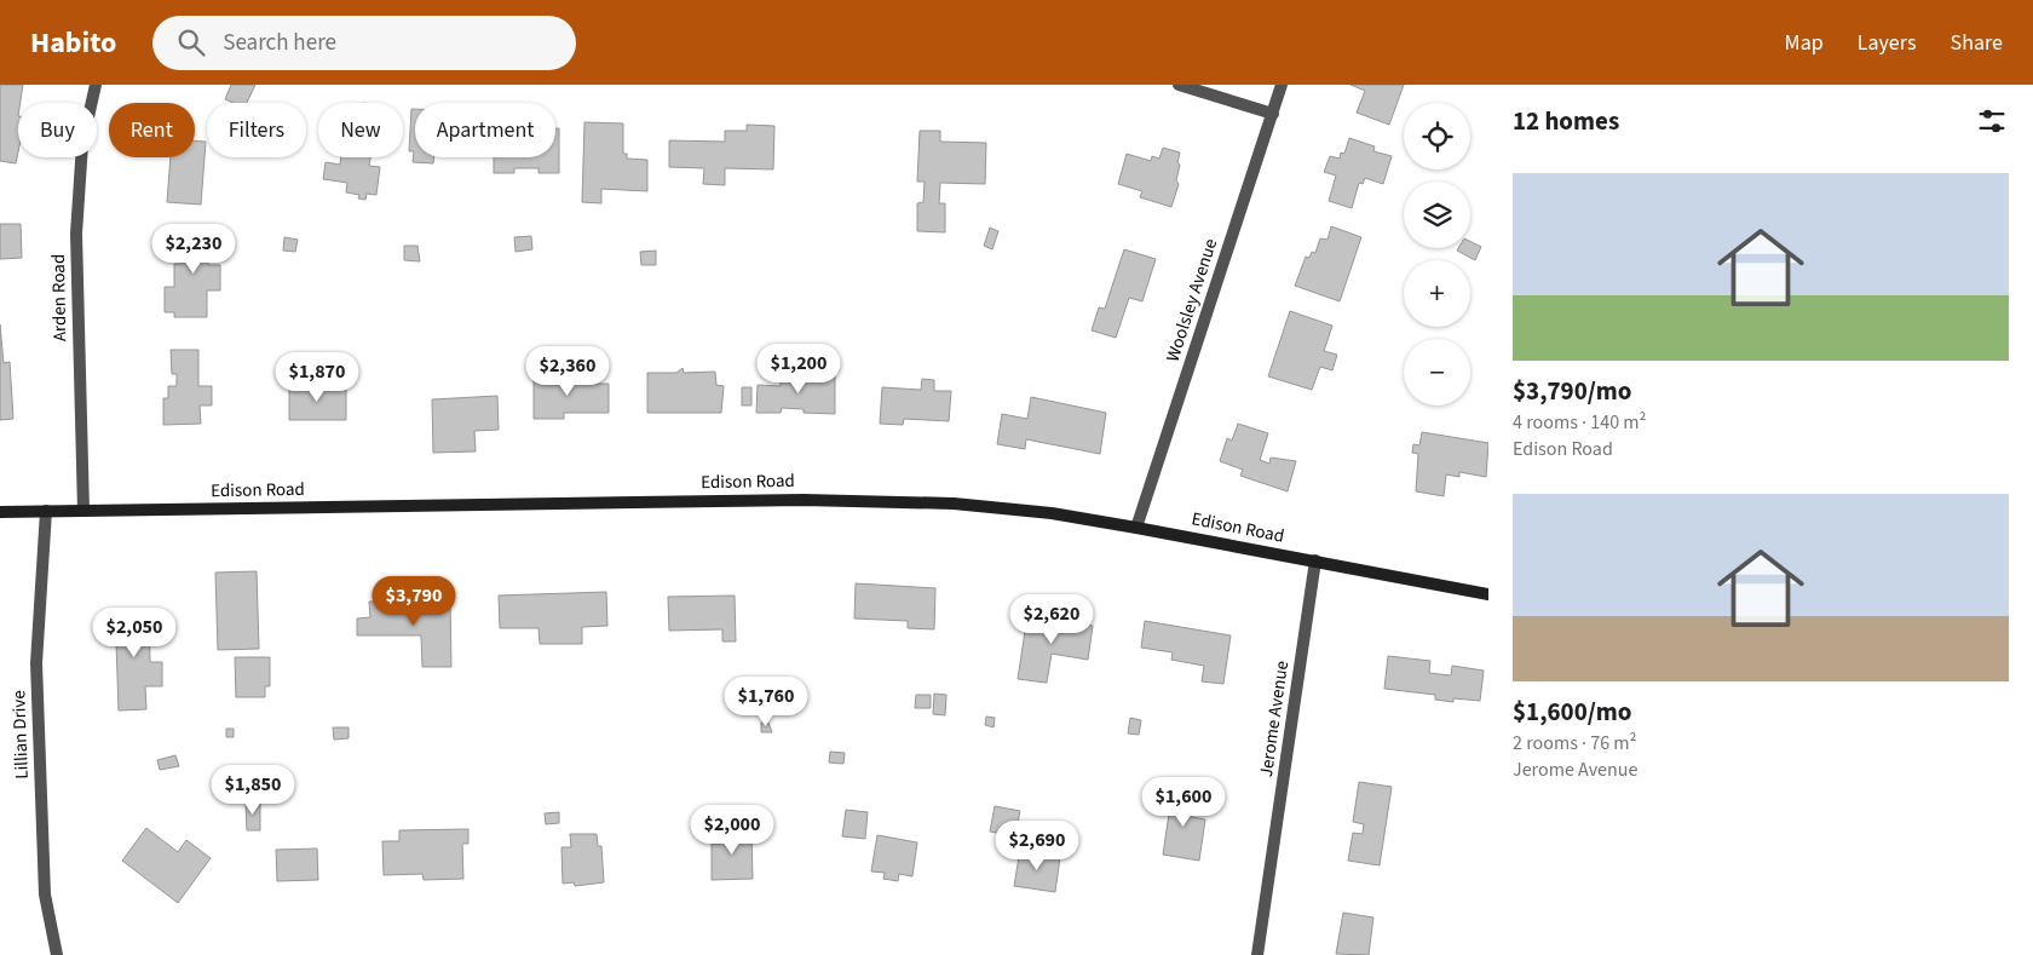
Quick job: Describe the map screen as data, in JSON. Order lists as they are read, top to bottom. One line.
{"streets":{"street":["Arden Road","Woolsley Avenue","Edison Road","Jerome Avenue","Lillian Drive"]},"crossings":[["Arden Road","Edison Road"],["Woolsley Avenue","Edison Road"],["Edison Road","Jerome Avenue"],["Edison Road","Lillian Drive"]],"page":{"header":"Habito","search":"Search here","nav":["Map","Layers","Share"],"heading":"12 homes","map_buttons":["+","−"],"chip":["Buy","Rent","Filters","New","Apartment"],"list":[{"name":"$3,790/mo","note":"4 rooms · 140 m² · Edison Road"},{"name":"$1,600/mo","note":"2 rooms · 76 m² · Jerome Avenue"}],"price":["$2,230","$1,200","$2,360","$1,870","$3,790","$2,620","$2,050","$1,760","$1,850","$1,600","$2,000","$2,690"]}}
